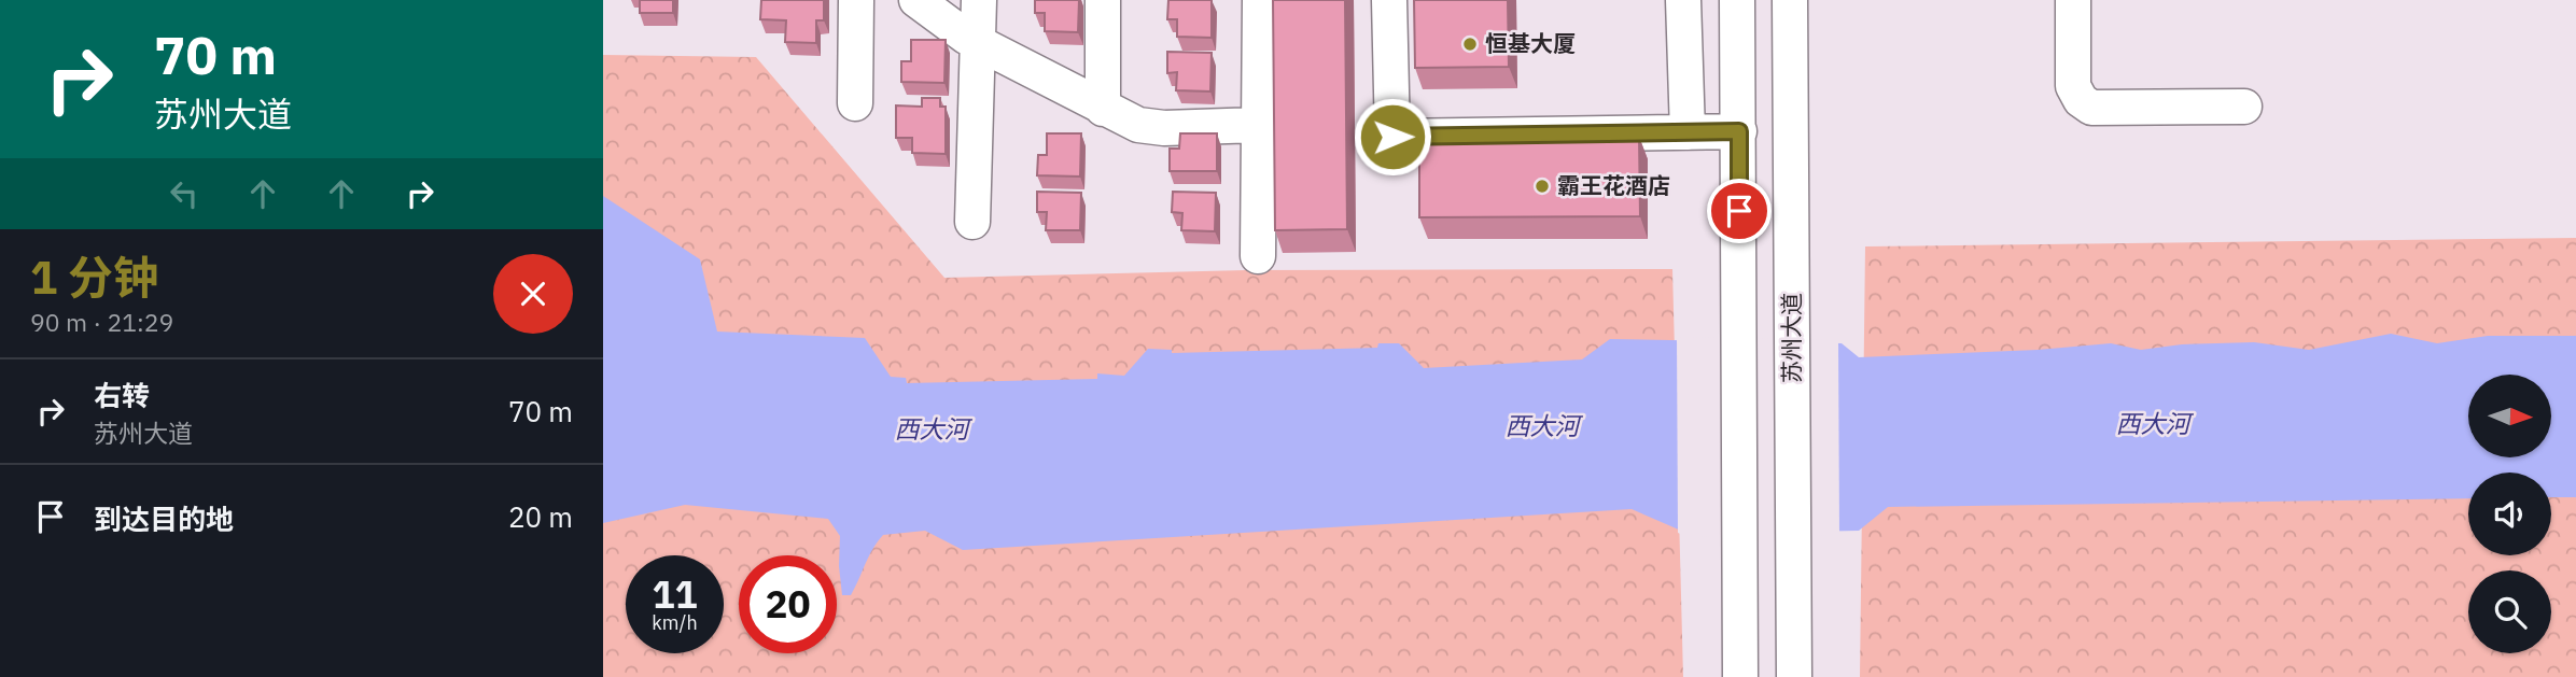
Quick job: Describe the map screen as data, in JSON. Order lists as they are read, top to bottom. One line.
{"streets":{"street":["苏州大道"]},"water":["西大河"],"places":["恒基大厦","霸王花酒店"],"north":"right","page":{"turn":["70 m","苏州大道"],"heading":["1 分钟","90 m · 21:29"],"list":[{"name":"右转","note":"苏州大道","value":"70 m"},{"name":"到达目的地","value":"20 m"}],"speed":"11 km/h","limit":"20"}}
